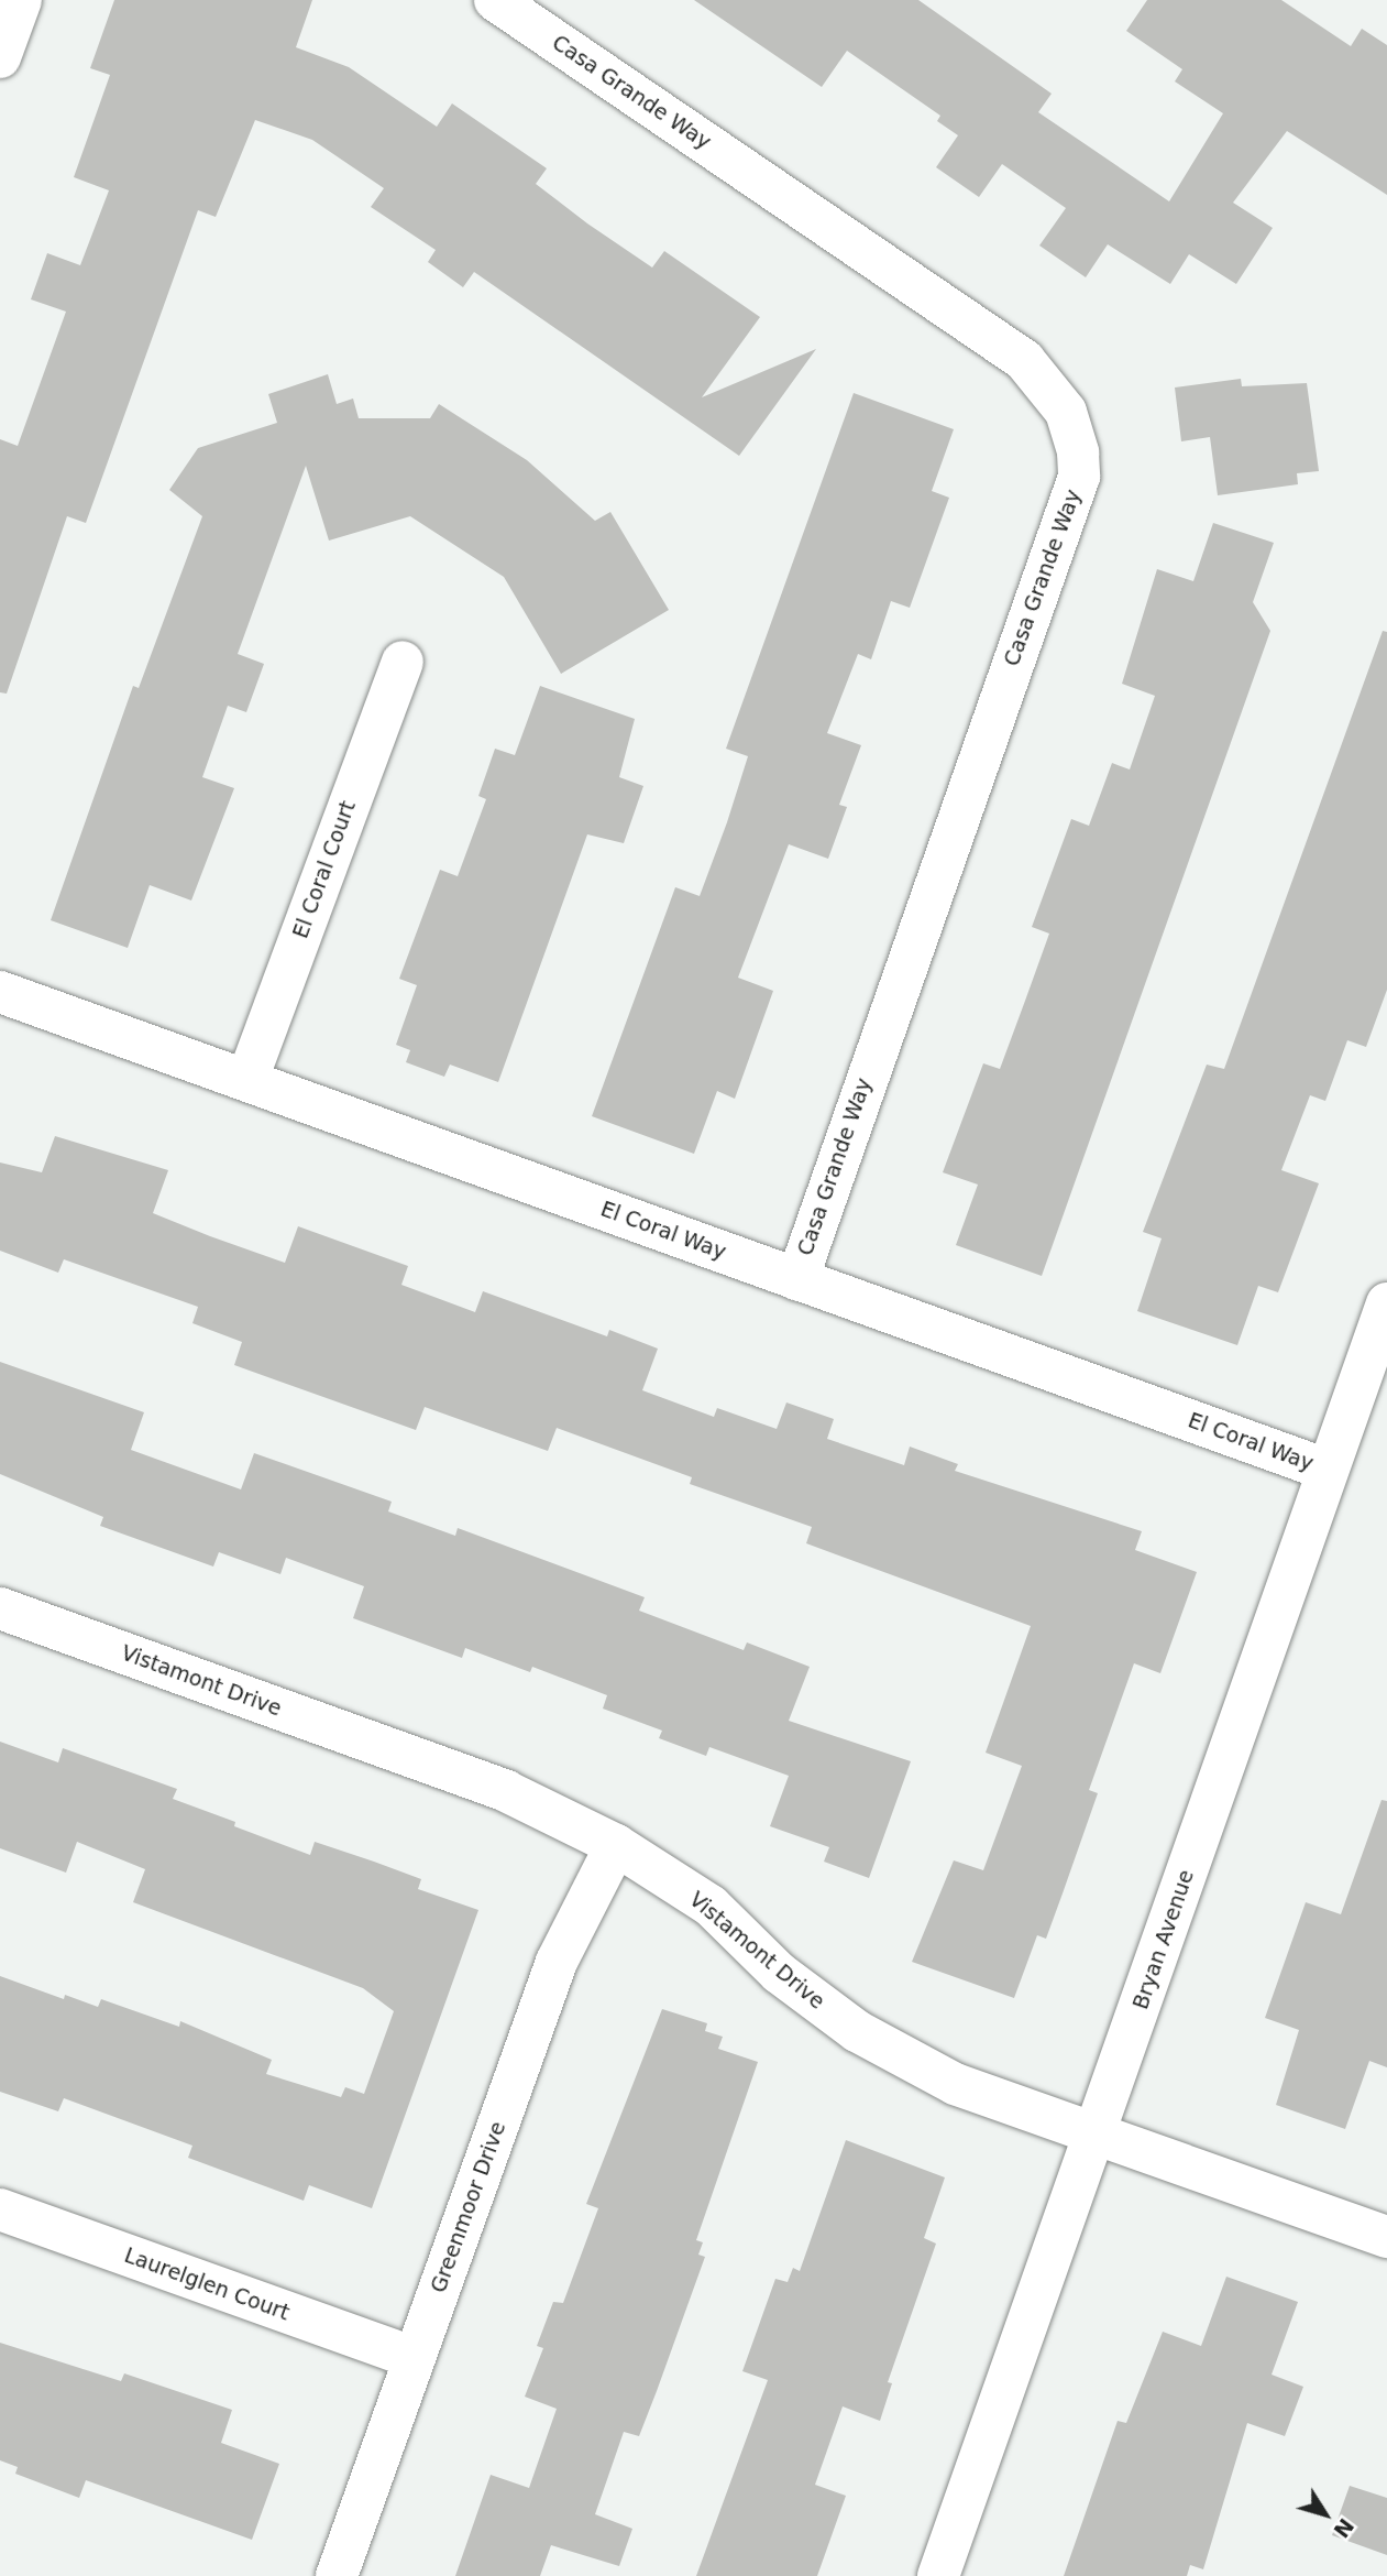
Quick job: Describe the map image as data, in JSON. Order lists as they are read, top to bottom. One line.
{"streets":{"street":["Casa Grande Way","El Coral Court","El Coral Way","Vistamont Drive","Bryan Avenue","Greenmoor Drive","Laurelglen Court"]},"crossings":[["Casa Grande Way","El Coral Way"],["El Coral Court","El Coral Way"],["El Coral Way","Bryan Avenue"],["Vistamont Drive","Bryan Avenue"],["Vistamont Drive","Greenmoor Drive"],["Greenmoor Drive","Laurelglen Court"]],"north":"bottom right"}
